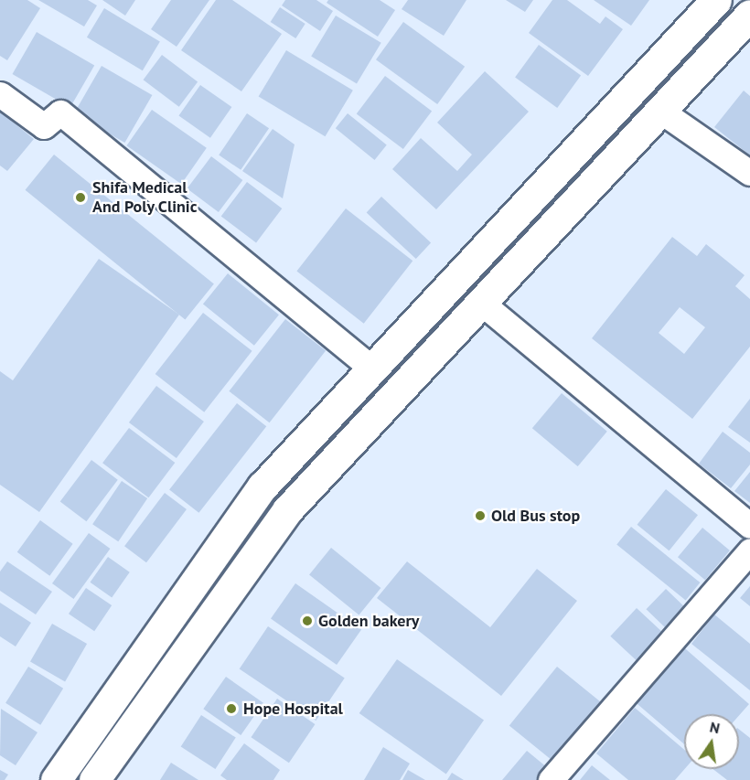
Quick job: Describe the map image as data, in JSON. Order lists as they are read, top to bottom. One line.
{"places":["Shifa Medical And Poly Clinic","Old Bus stop","Golden bakery","Hope Hospital"],"north":"top"}
